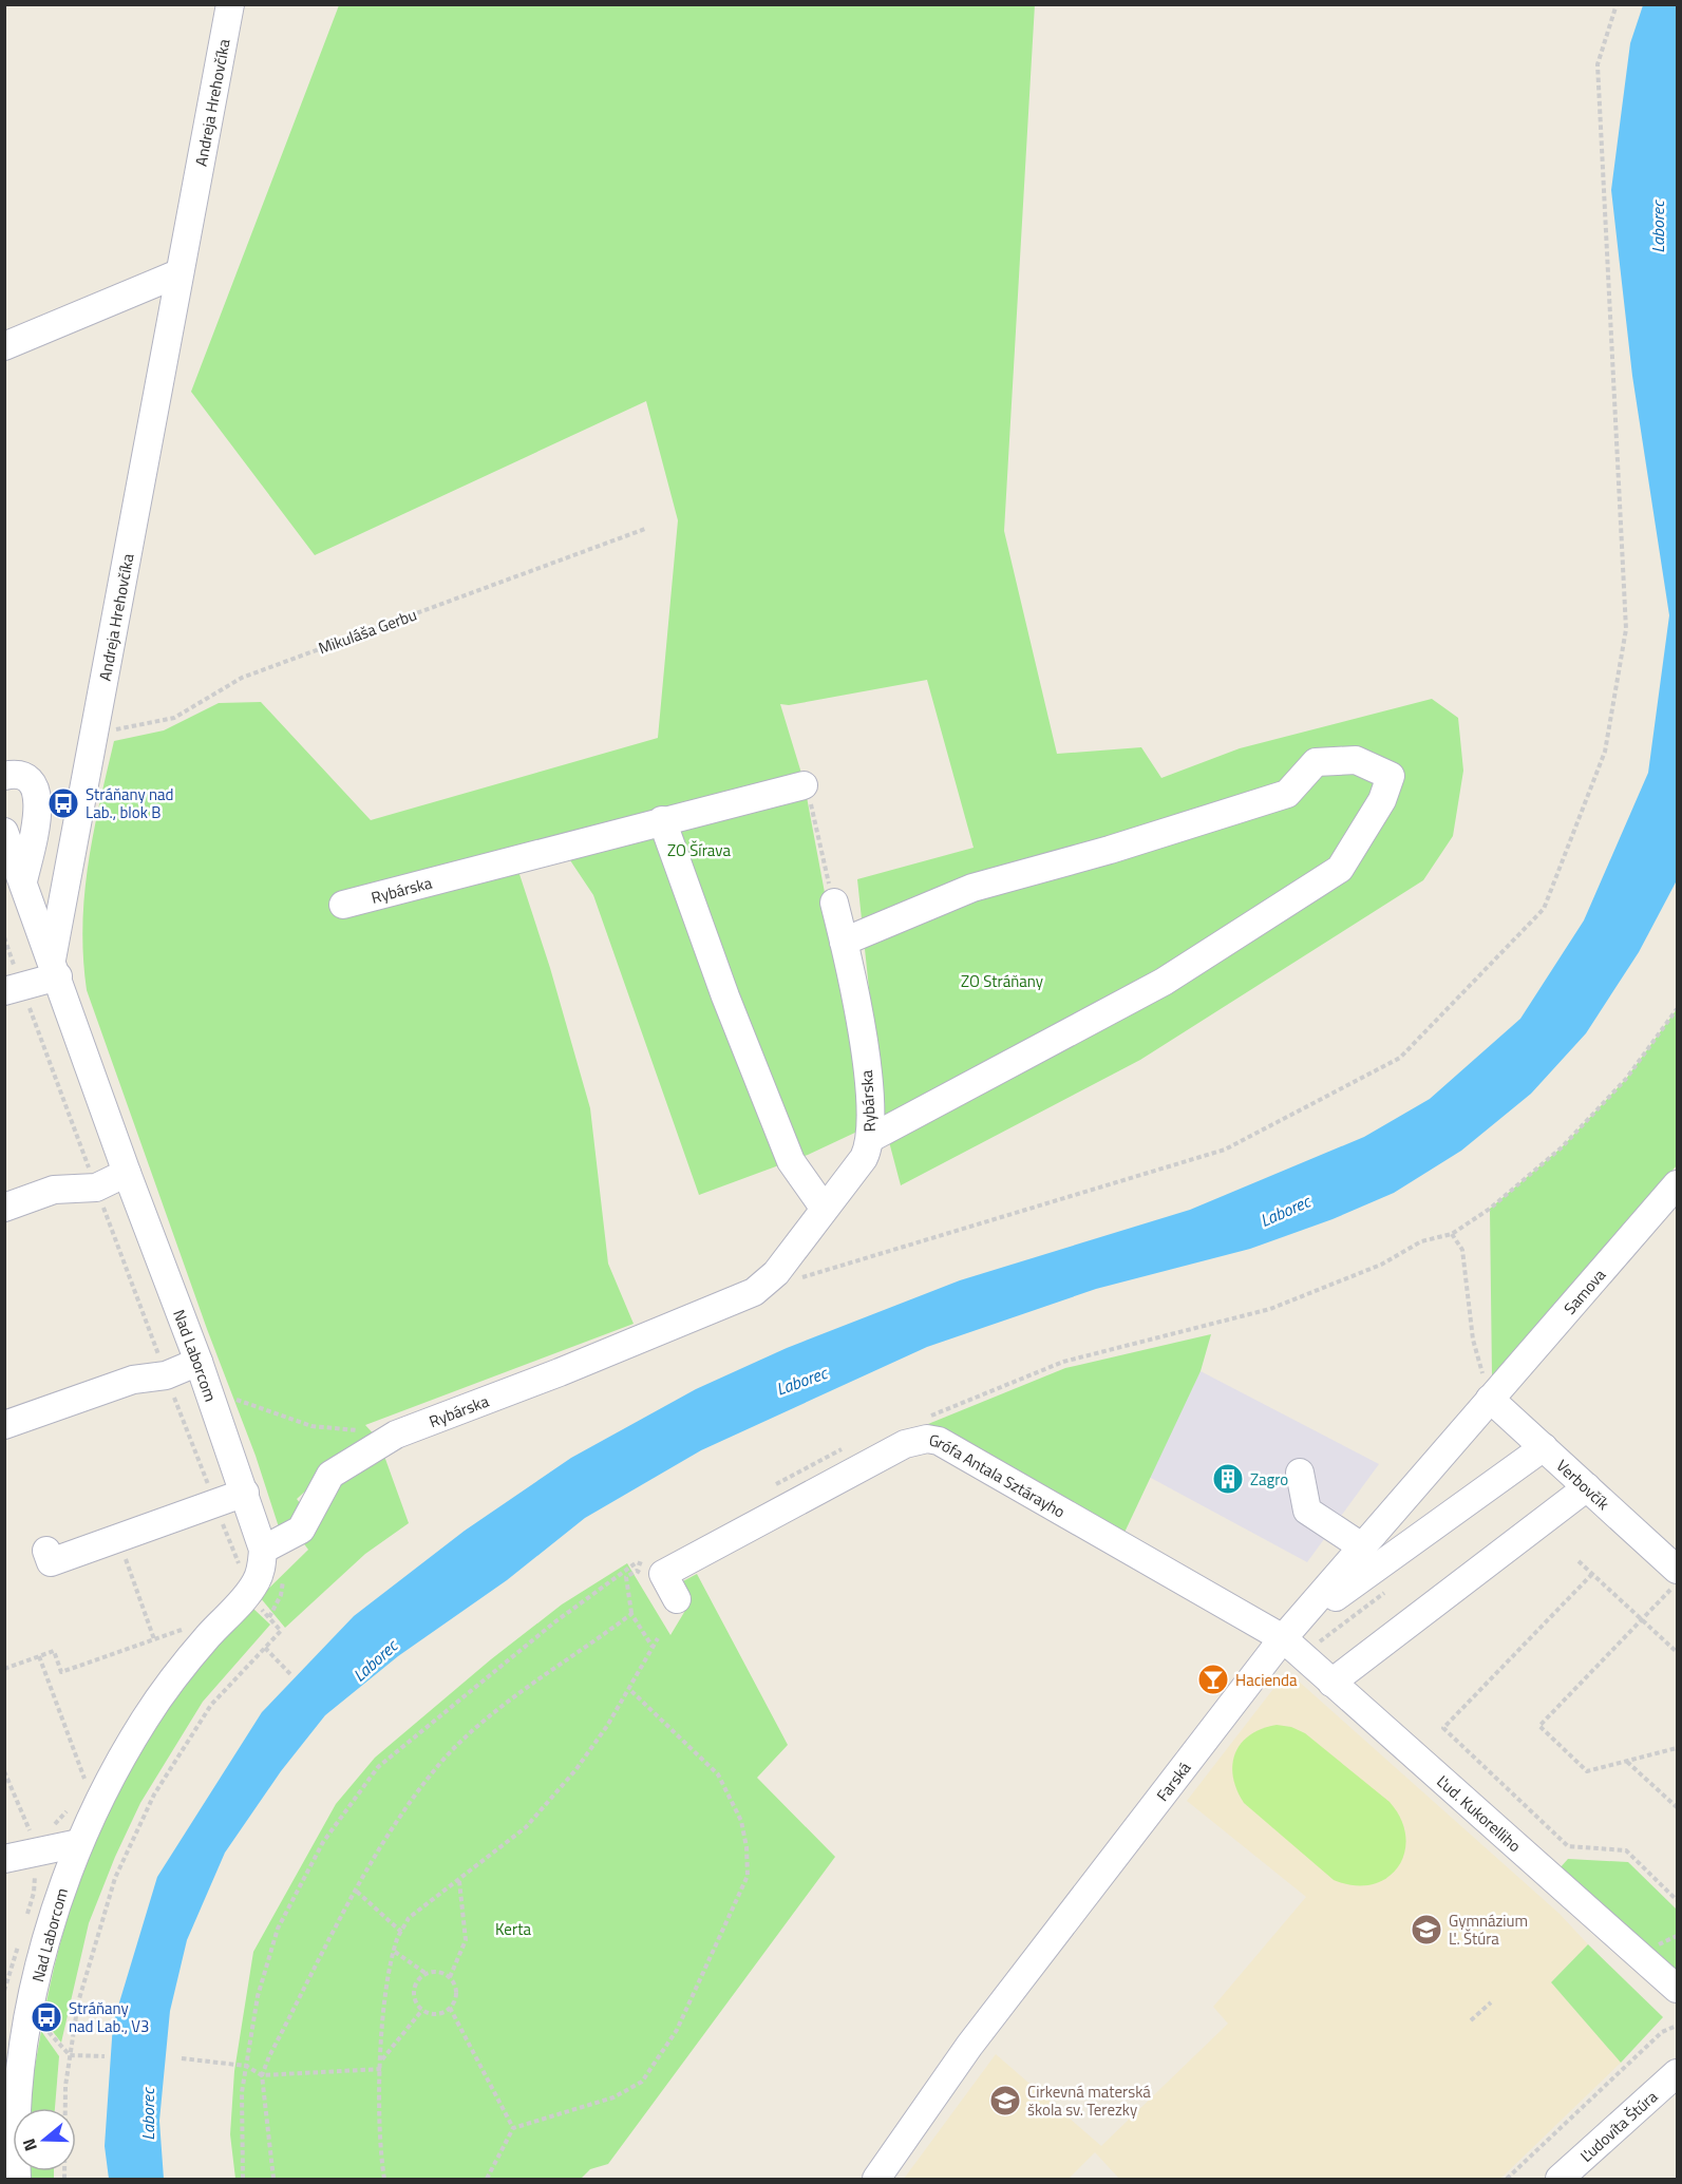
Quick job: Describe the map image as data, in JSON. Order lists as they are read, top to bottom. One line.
{"streets":{"street":["Andreja Hrehovčíka","Rybárska","Samova","Nad Laborcom","Grófa Antala Sztárayho","Verbovčík","Farská","Ľud. Kukorelliho","Ľudovíta Štúra"],"path":["Mikuláša Gerbu"]},"crossings":[["Andreja Hrehovčíka","Mikuláša Gerbu"],["Andreja Hrehovčíka","Nad Laborcom"],["Rybárska","Nad Laborcom"],["Samova","Verbovčík"],["Samova","Farská"],["Grófa Antala Sztárayho","Farská"],["Grófa Antala Sztárayho","Ľud. Kukorelliho"],["Verbovčík","Farská"],["Farská","Ľud. Kukorelliho"]],"water":["Laborec"],"parks":["ZO Šírava","ZO Stráňany","Kerta"],"places":{"bus stop":["Stráňany nad Lab., blok B","Stráňany nad Lab., V3"],"building":["Zagro"],"bar":["Hacienda"],"school or university":["Gymnázium Ľ. Štúra","Cirkevná materská škola sv. Terezky"]},"north":"left"}
